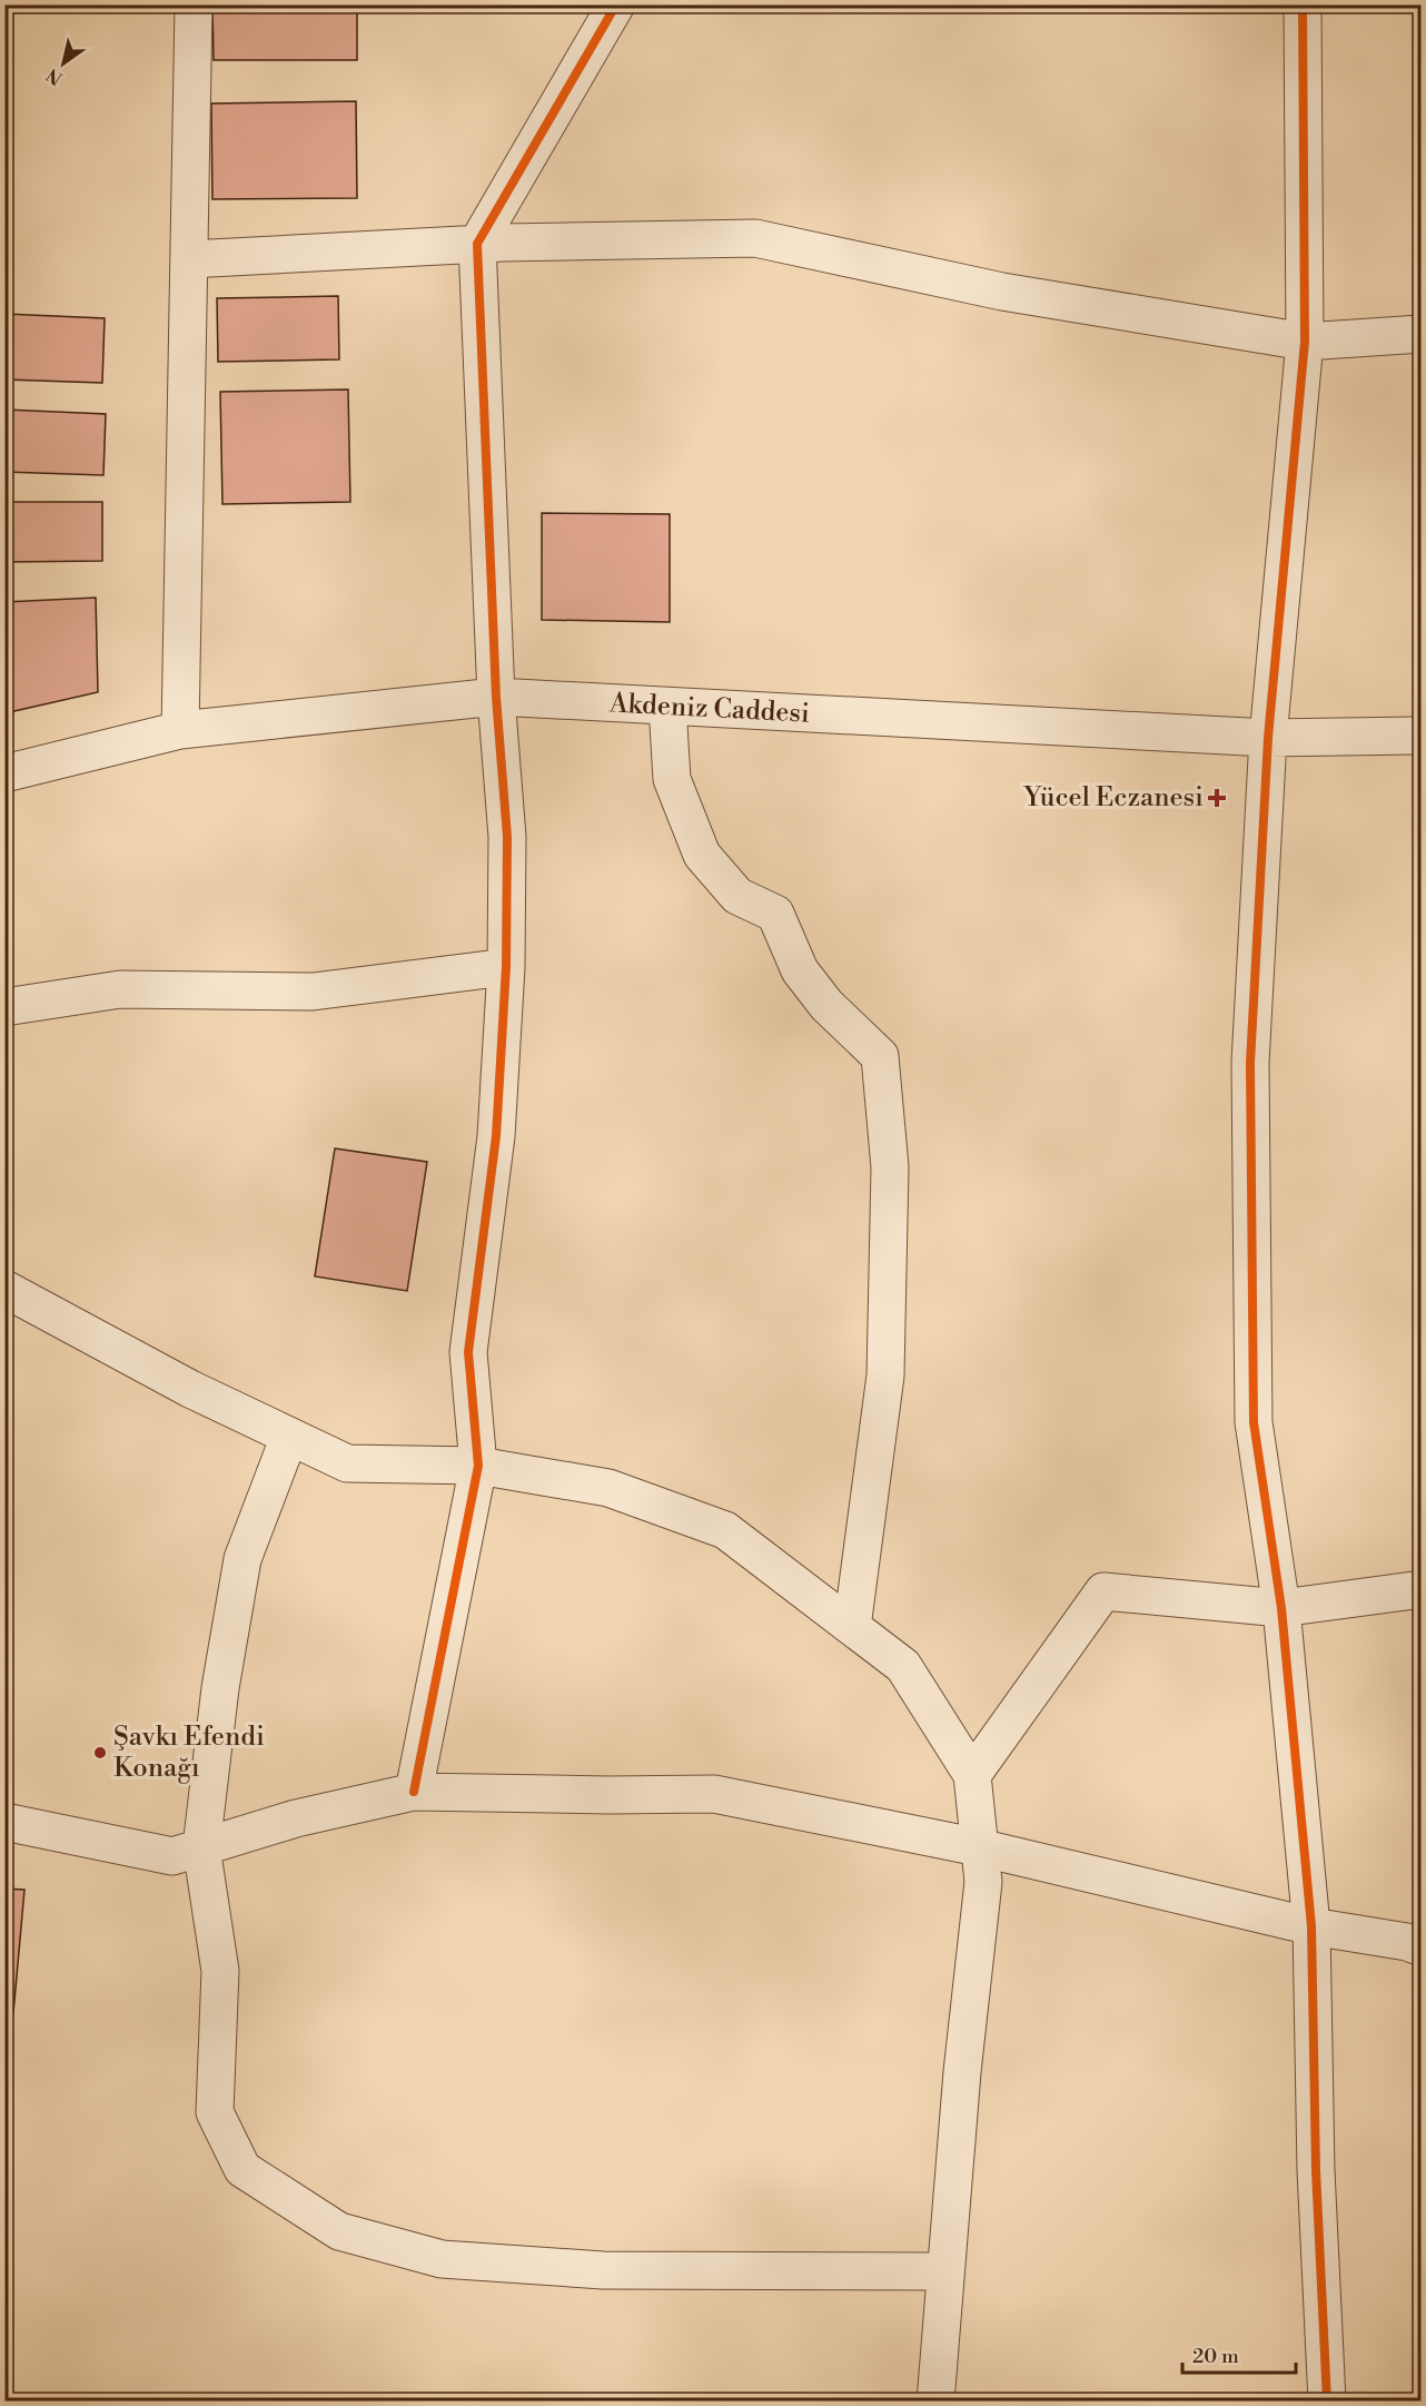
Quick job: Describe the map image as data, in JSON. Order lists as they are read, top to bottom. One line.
{"streets":{"street":["Akdeniz Caddesi"]},"places":{"health":["Yücel Eczanesi"],"other":["Şavkı Efendi Konağı"]},"scale_bar":"20 m","north":"bottom left"}
